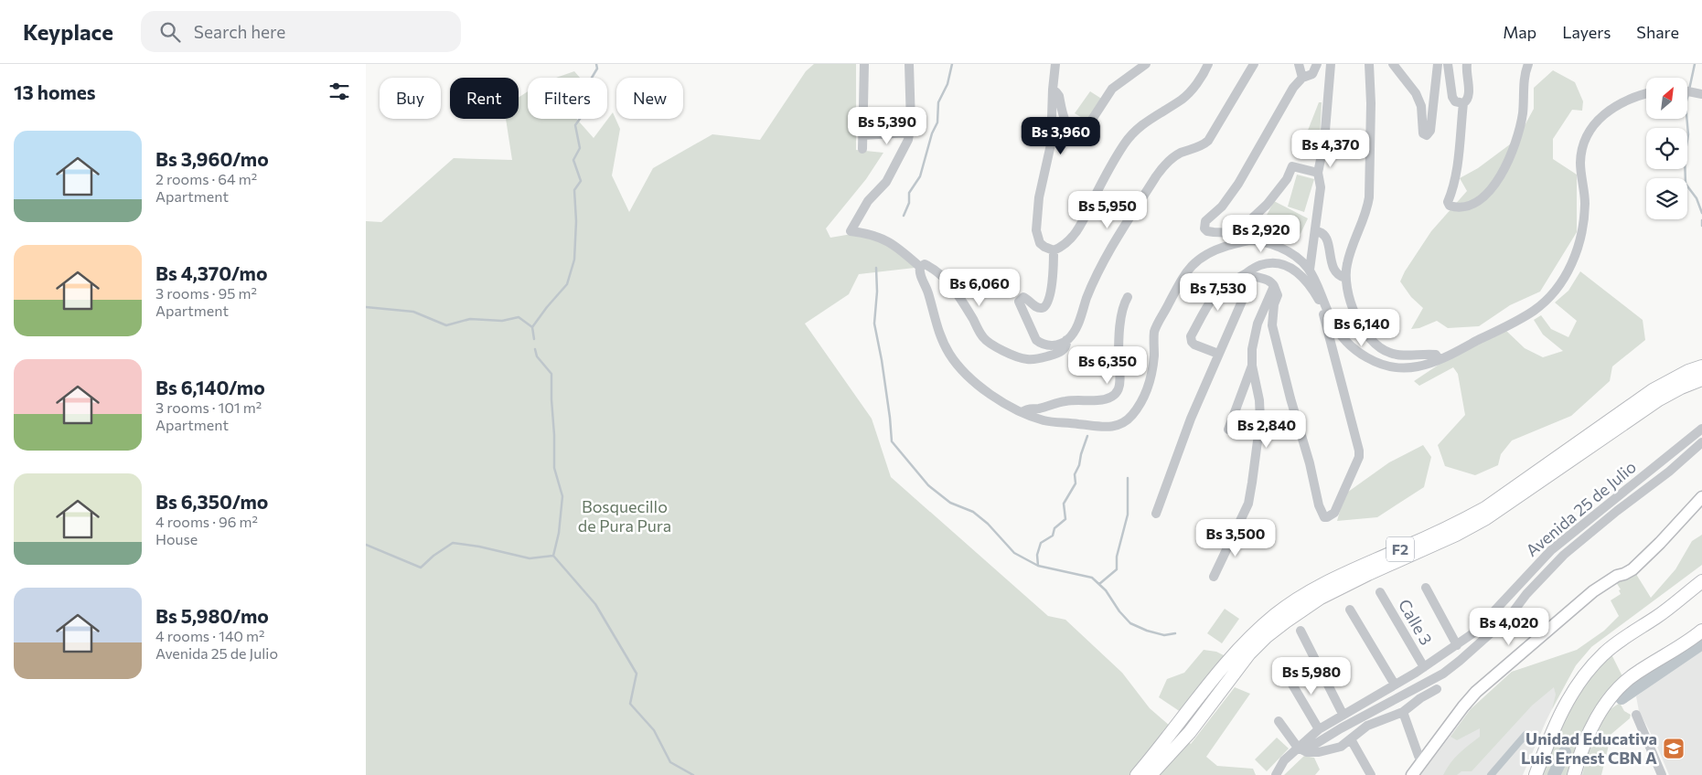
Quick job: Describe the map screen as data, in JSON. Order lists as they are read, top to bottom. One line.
{"streets":{"highway":["F2"],"street":["Avenida 25 de Julio","Calle 3"]},"crossings":[["Avenida 25 de Julio","Calle 3"]],"parks":["Bosquecillo de Pura Pura"],"places":{"school or university":["Unidad Educativa Luis Ernest CBN A"]},"north":"top right","page":{"header":"Keyplace","search":"Search here","nav":["Map","Layers","Share"],"heading":"13 homes","chip":["Buy","Rent","Filters","New"],"price":["Bs 5,390","Bs 3,960","Bs 4,370","Bs 5,950","Bs 2,920","Bs 6,060","Bs 7,530","Bs 6,140","Bs 6,350","Bs 2,840","Bs 3,500","Bs 4,020","Bs 5,980"],"list":[{"name":"Bs 3,960/mo","note":"2 rooms · 64 m² · Apartment"},{"name":"Bs 4,370/mo","note":"3 rooms · 95 m² · Apartment"},{"name":"Bs 6,140/mo","note":"3 rooms · 101 m² · Apartment"},{"name":"Bs 6,350/mo","note":"4 rooms · 96 m² · House"},{"name":"Bs 5,980/mo","note":"4 rooms · 140 m² · Avenida 25 de Julio"}]}}
